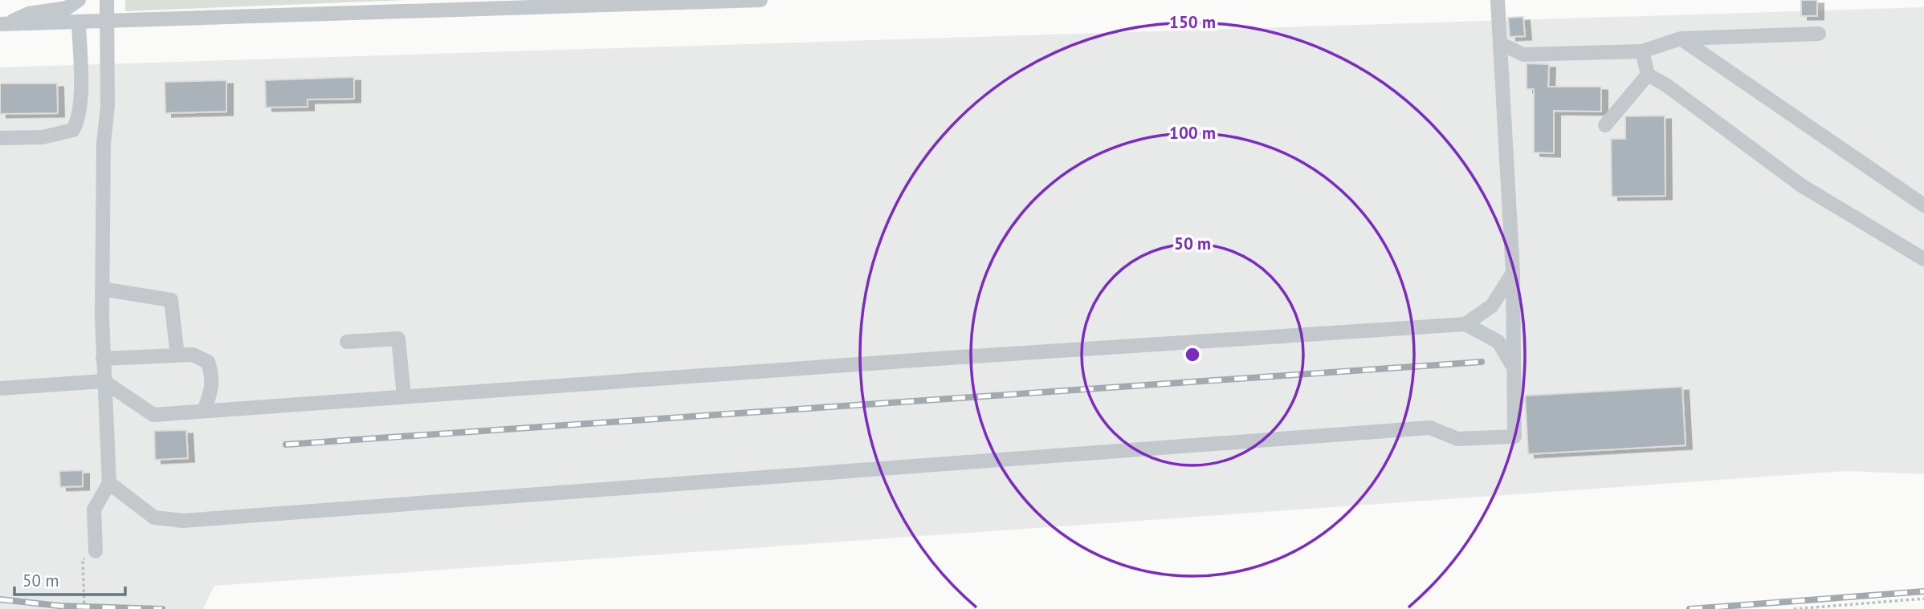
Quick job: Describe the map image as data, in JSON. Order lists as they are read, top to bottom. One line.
{"scale_bar":"50 m","rings":["150 m","100 m","50 m"]}
